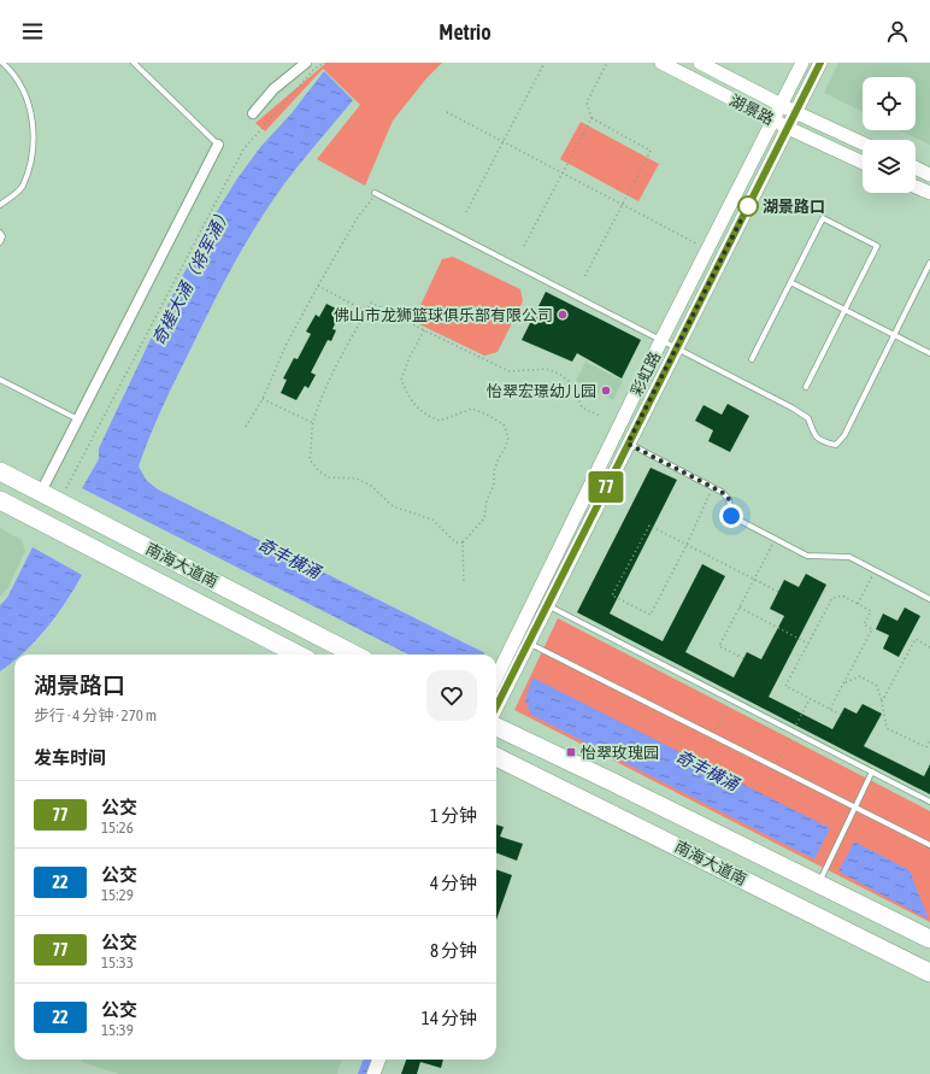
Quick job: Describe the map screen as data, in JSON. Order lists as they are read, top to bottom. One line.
{"streets":{"highway":["南海大道南"],"street":["湖景路","彩虹路"]},"crossings":[["湖景路","彩虹路"]],"water":["奇槎大涌（将军涌）","奇丰横涌"],"places":{"other":["湖景路口","佛山市龙狮篮球俱乐部有限公司","怡翠宏璟幼儿园"],"transit":["怡翠玫瑰园"]},"lines":["bus line 77"],"page":{"header":"Metrio","on_map":"77","heading":[["湖景路口","步行 · 4 分钟 · 270 m"],"发车时间"],"list":[{"mark":"77","name":"公交","note":"15:26","value":"1 分钟"},{"mark":"22","name":"公交","note":"15:29","value":"4 分钟"},{"mark":"77","name":"公交","note":"15:33","value":"8 分钟"},{"mark":"22","name":"公交","note":"15:39","value":"14 分钟"}]}}
